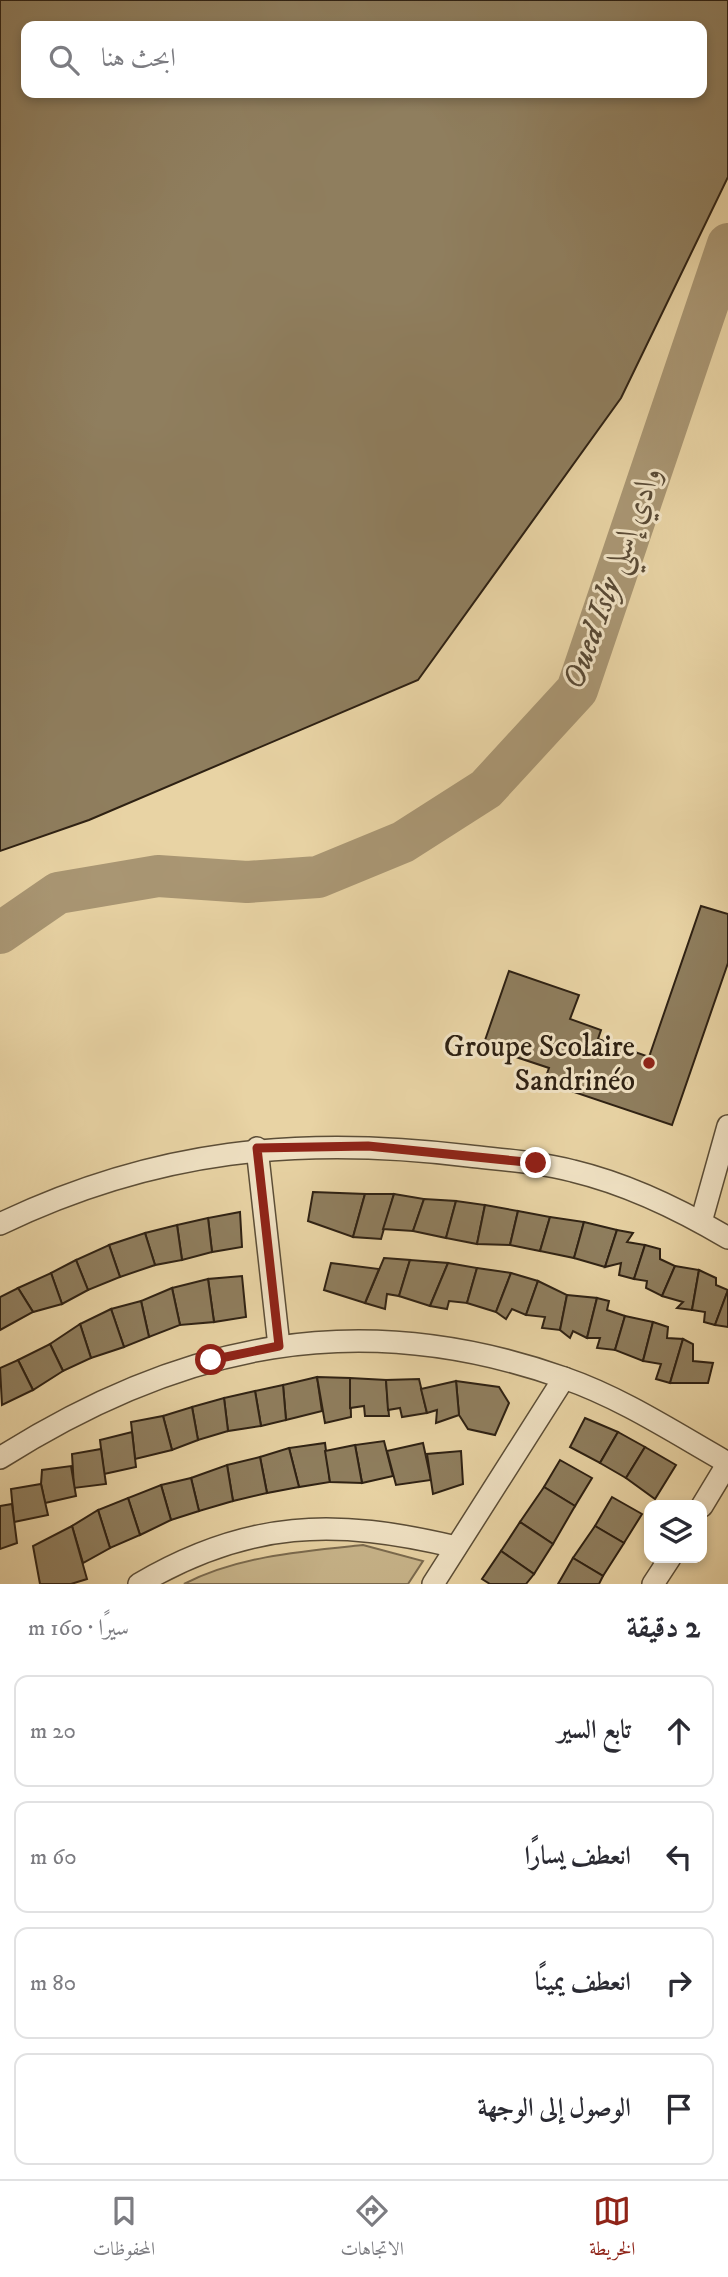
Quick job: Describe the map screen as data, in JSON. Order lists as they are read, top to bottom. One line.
{"water":["Oued Isly وادي إسلي"],"places":["Groupe Scolaire Sandrinéo"],"page":{"search":"ابحث هنا","heading":["2 دقيقة","سيرًا · 160 m"],"list":[["تابع السير","20 m"],["انعطف يسارًا","60 m"],["انعطف يمينًا","80 m"],"الوصول إلى الوجهة"],"nav":["الخريطة","الاتجاهات","المحفوظات"]}}
